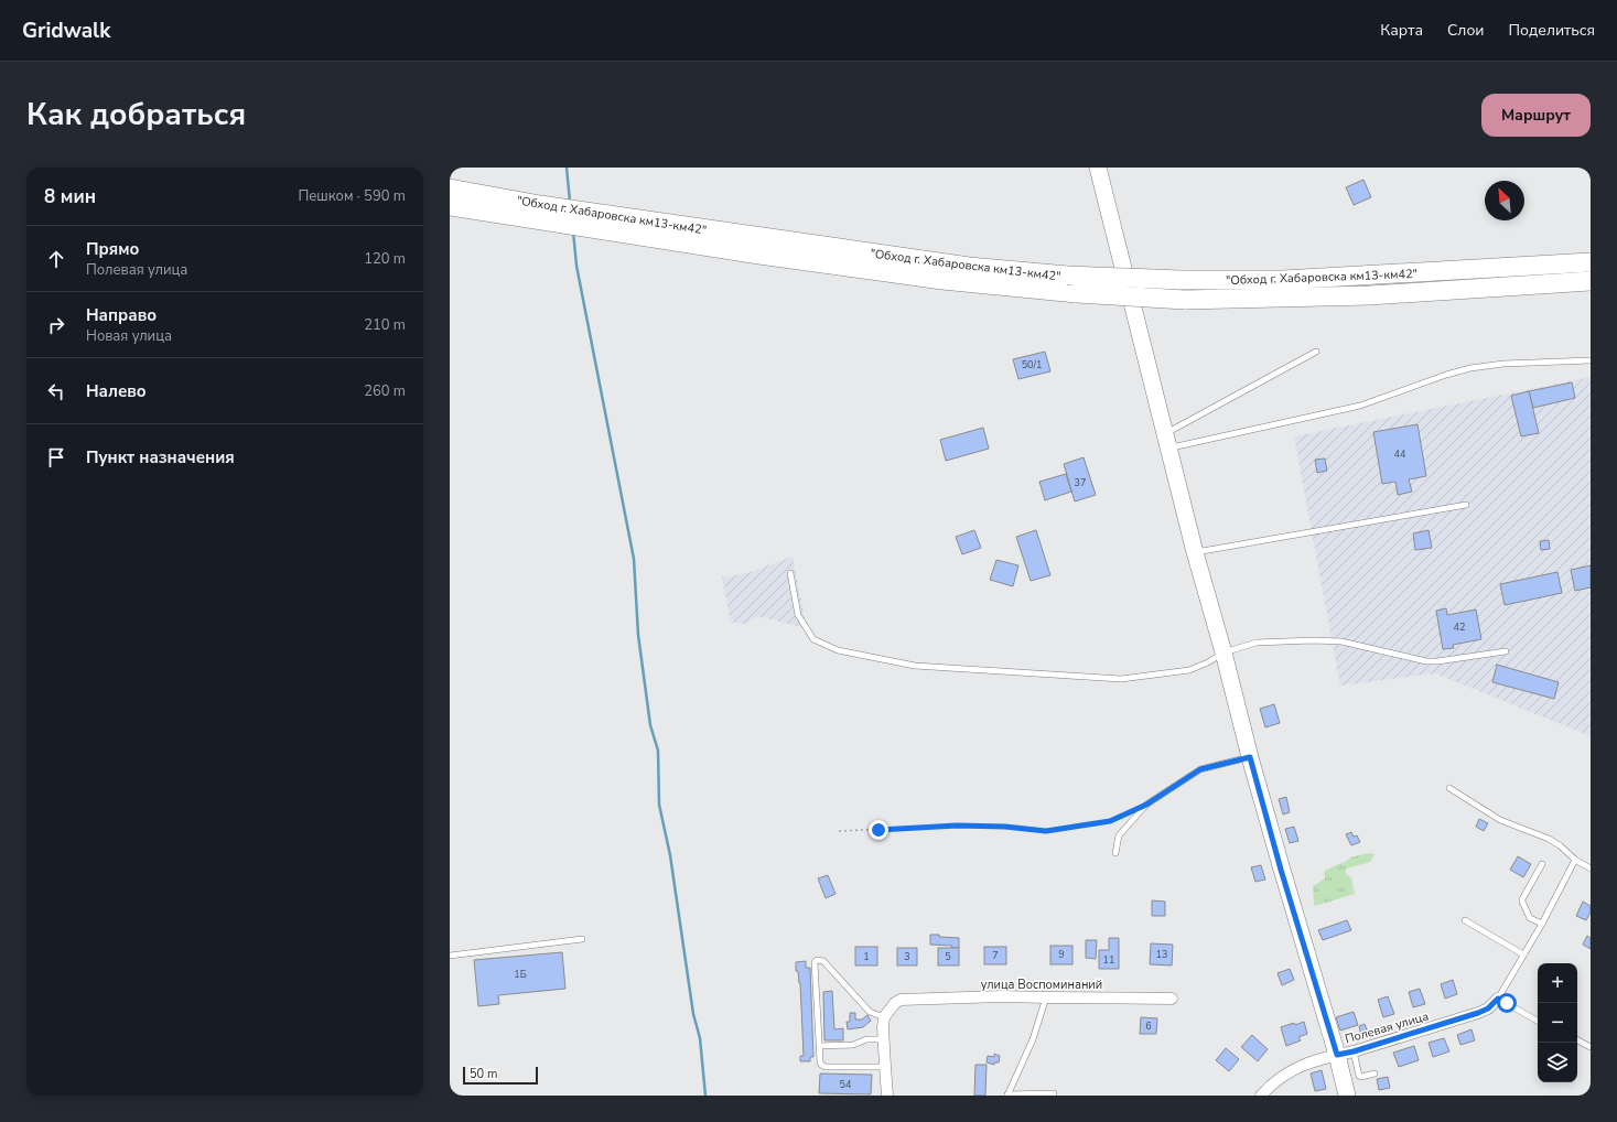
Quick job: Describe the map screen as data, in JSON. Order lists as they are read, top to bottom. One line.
{"streets":{"highway":["\"Обход г. Хабаровска км13-км42\""],"street":["улица Воспоминаний","Полевая улица"]},"house_numbers":["50/1","44","37","42","9","13","7","1","3","5","11","1Б","6","54"],"scale_bar":"50 m","north":"top left","page":{"header":"Gridwalk","nav":["Карта","Слои","Поделиться"],"title":"Как добраться","buttons":"Маршрут","heading":["8 мин","Пешком · 590 m"],"list":[["Прямо","Полевая улица","120 m"],["Направо","Новая улица","210 m"],["Налево","260 m"],"Пункт назначения"],"map_buttons":["+","−"],"scale":"50 m"}}
